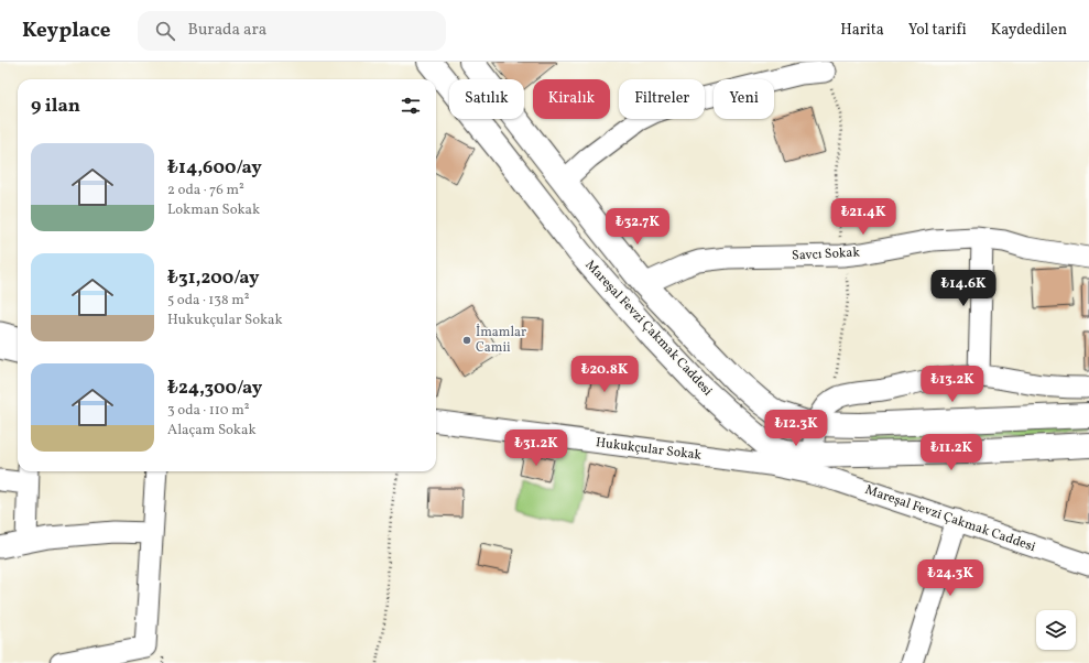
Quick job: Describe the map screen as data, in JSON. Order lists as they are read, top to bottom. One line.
{"streets":{"main road":["Mareşal Fevzi Çakmak Caddesi"],"street":["Savcı Sokak","Hukukçular Sokak"]},"crossings":[["Savcı Sokak","Mareşal Fevzi Çakmak Caddesi"],["Mareşal Fevzi Çakmak Caddesi","Hukukçular Sokak"]],"places":["İmamlar Camii"],"page":{"header":"Keyplace","search":"Burada ara","nav":["Harita","Yol tarifi","Kaydedilen"],"chip":["Satılık","Kiralık","Filtreler","Yeni"],"heading":"9 ilan","list":[{"name":"₺14,600/ay","note":"2 oda · 76 m² · Lokman Sokak"},{"name":"₺31,200/ay","note":"5 oda · 138 m² · Hukukçular Sokak"},{"name":"₺24,300/ay","note":"3 oda · 110 m² · Alaçam Sokak"}],"price":["₺21.4K","₺32.7K","₺14.6K","₺20.8K","₺13.2K","₺12.3K","₺31.2K","₺11.2K","₺24.3K"]}}
